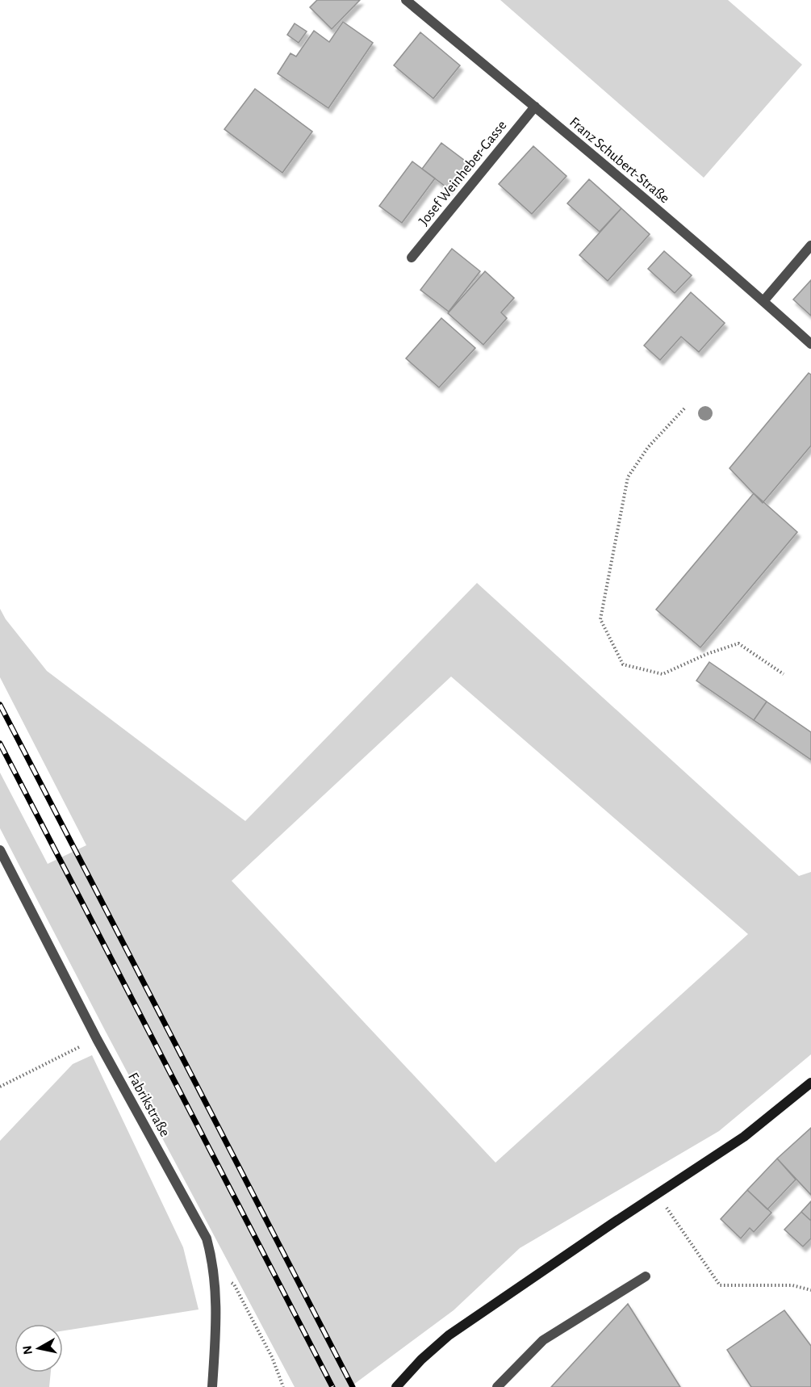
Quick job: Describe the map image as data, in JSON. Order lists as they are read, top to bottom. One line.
{"streets":{"street":["Franz Schubert-Straße","Josef Weinheber-Gasse","Fabrikstraße"]},"crossings":[["Franz Schubert-Straße","Josef Weinheber-Gasse"]],"north":"left"}
